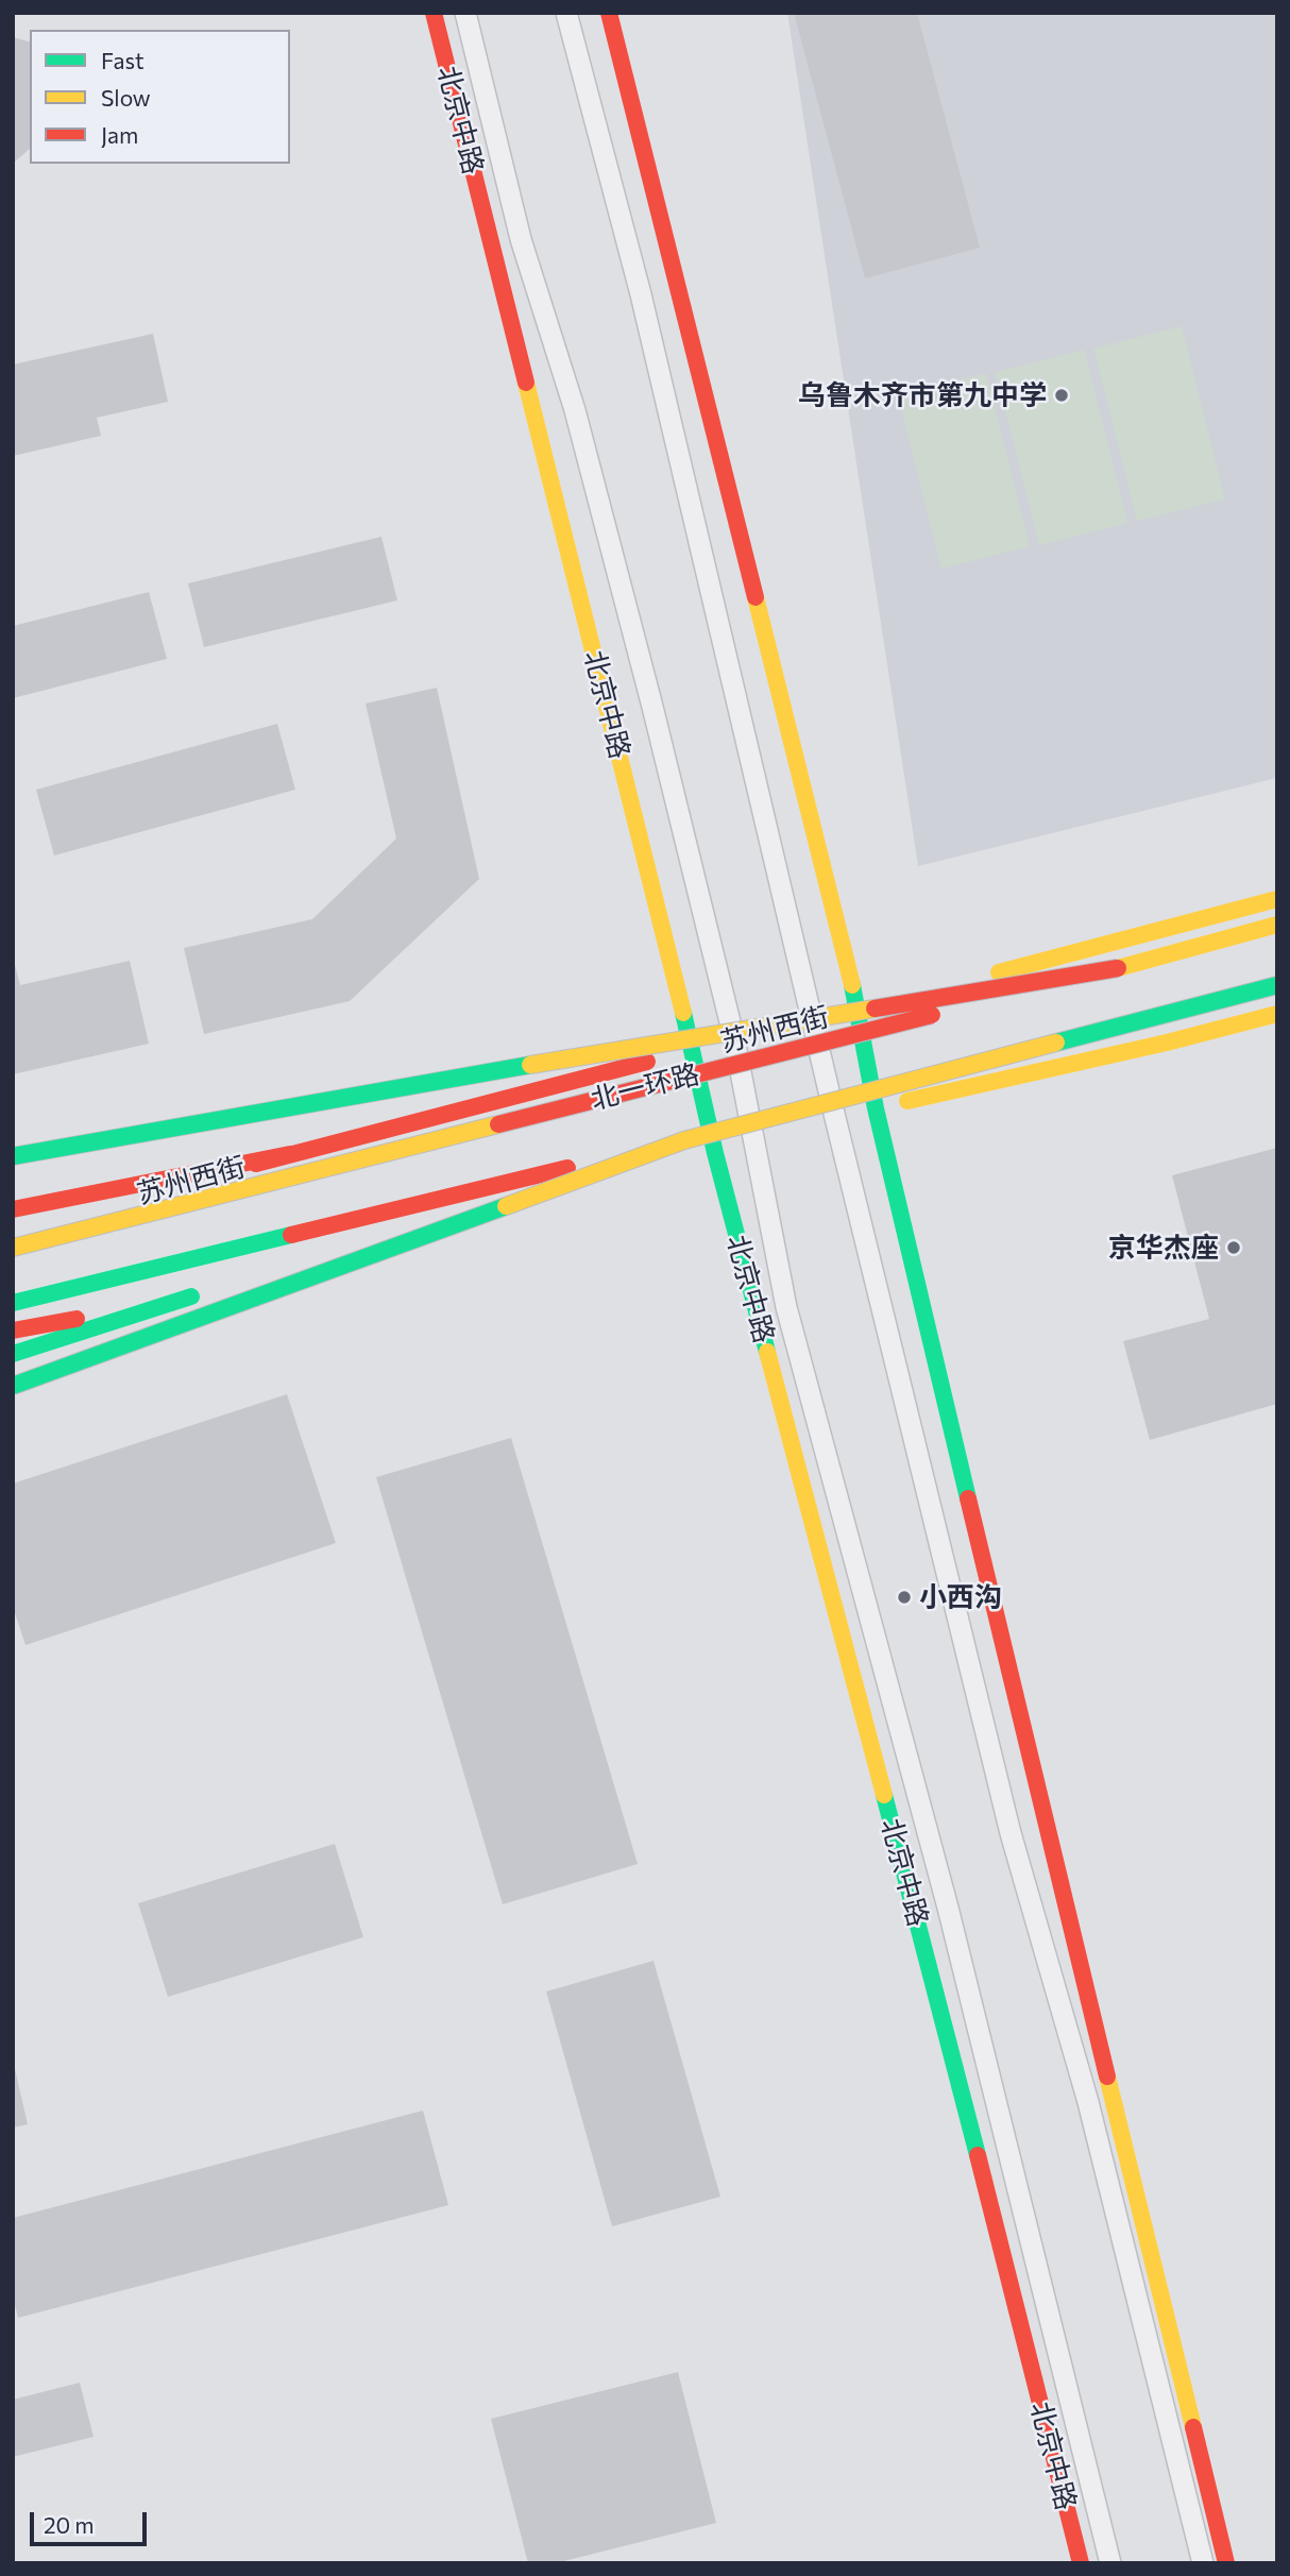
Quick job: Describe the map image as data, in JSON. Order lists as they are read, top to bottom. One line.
{"streets":{"main road":["北京中路","苏州西街","北一环路"]},"crossings":[["北京中路","苏州西街"]],"places":["乌鲁木齐市第九中学","京华杰座","小西沟"],"legend":["Fast","Slow","Jam"],"scale_bar":"20 m"}
